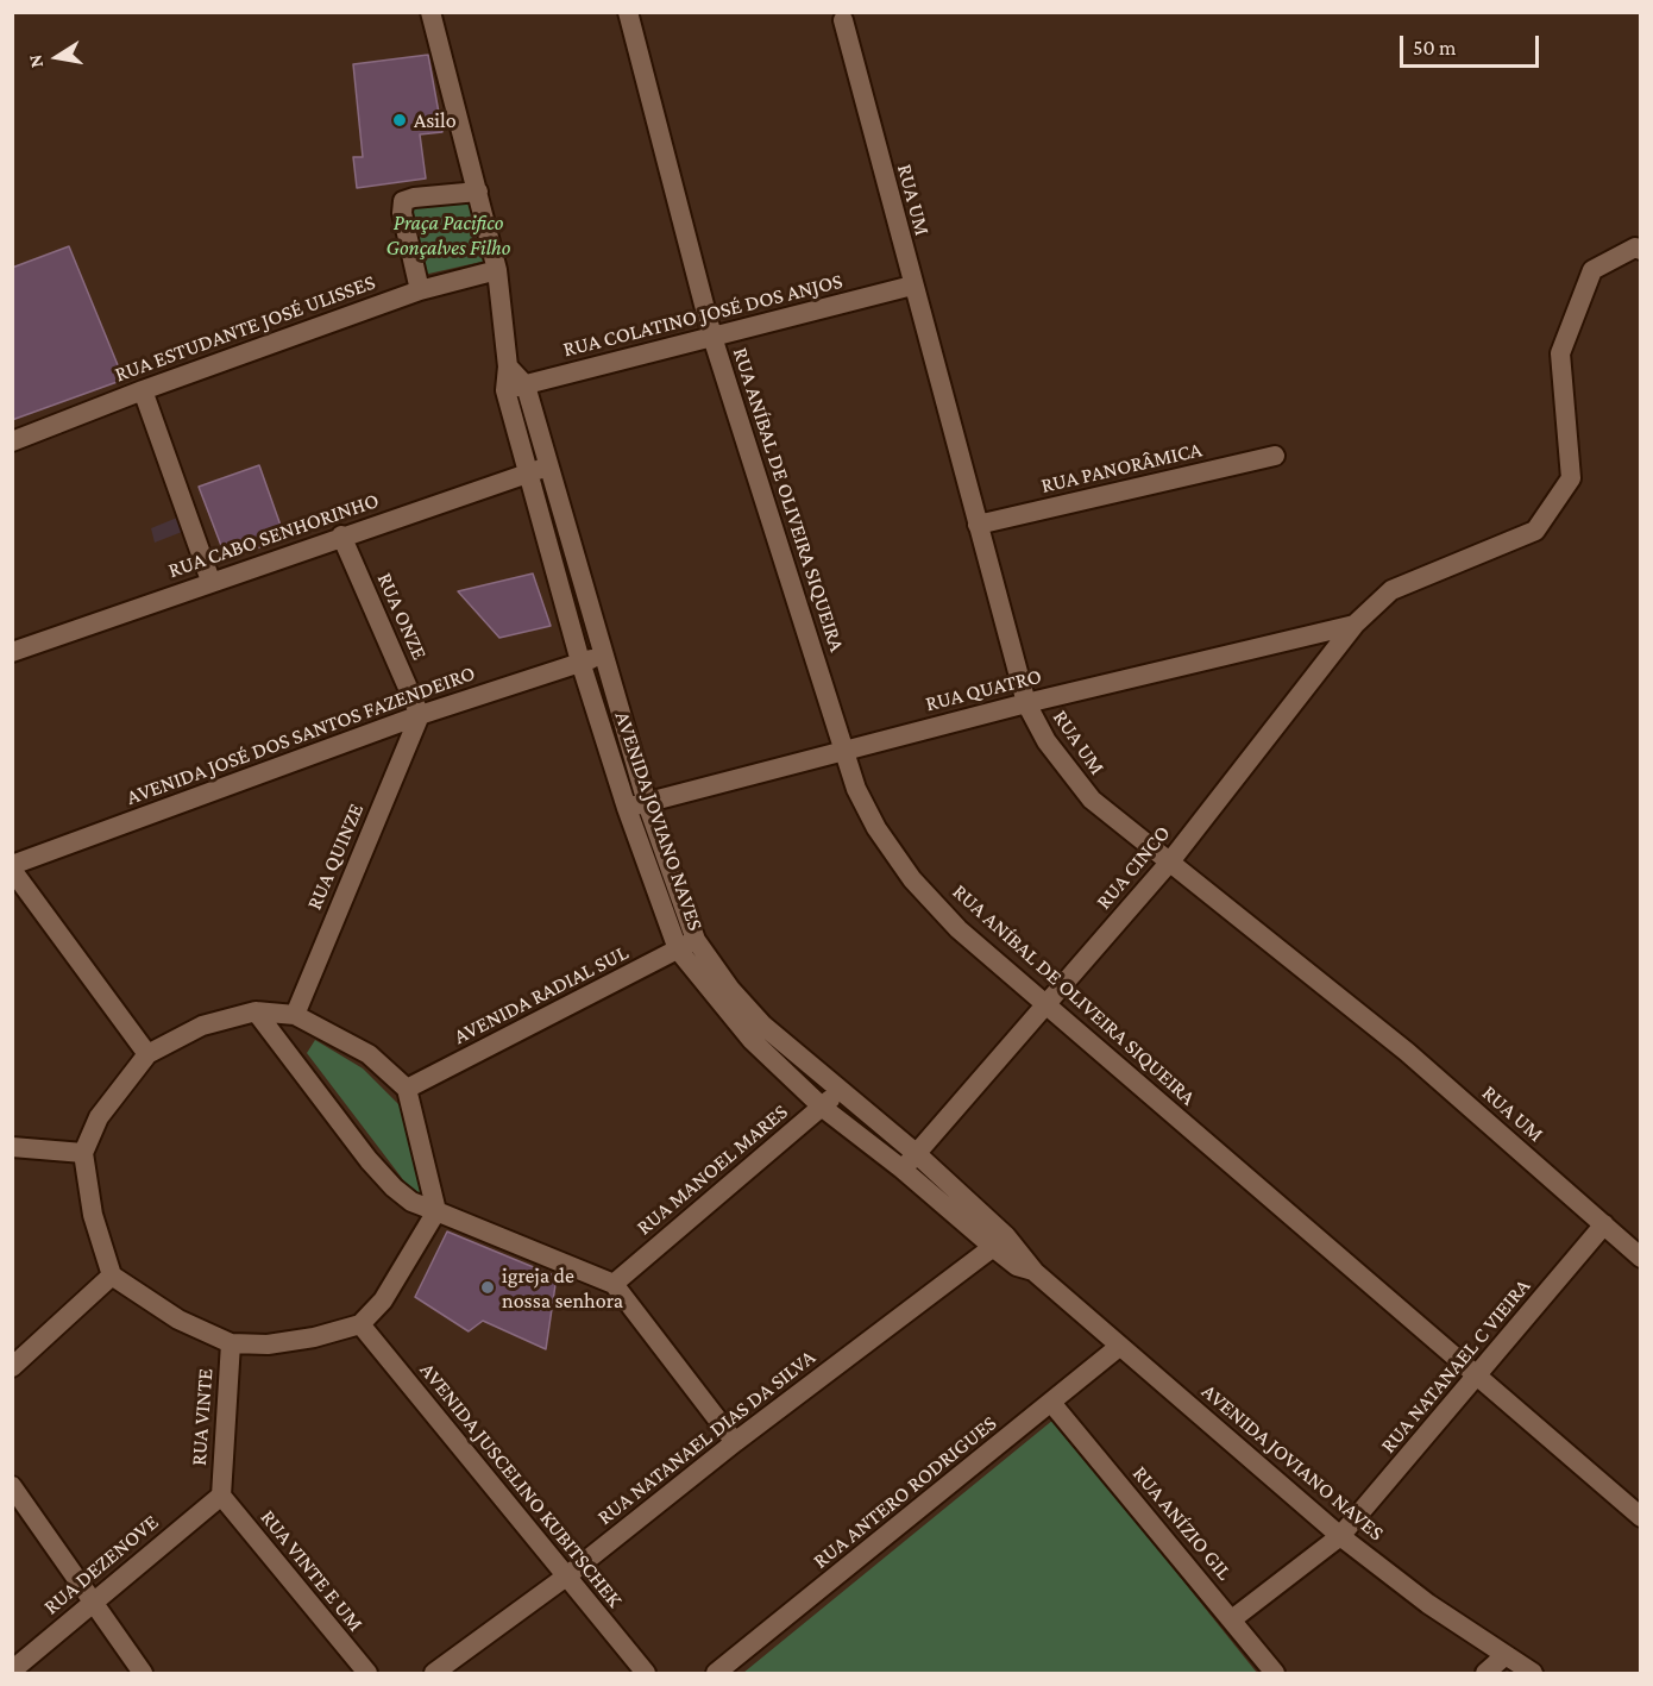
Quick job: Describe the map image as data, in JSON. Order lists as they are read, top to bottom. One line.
{"streets":{"street":["RUA UM","RUA COLATINO JOSÉ DOS ANJOS","RUA ESTUDANTE JOSÉ ULISSES","RUA PANORÂMICA","RUA ANÍBAL DE OLIVEIRA SIQUEIRA","RUA CABO SENHORINHO","RUA ONZE","RUA QUATRO","AVENIDA JOSÉ DOS SANTOS FAZENDEIRO","AVENIDA JOVIANO NAVES","RUA QUINZE","RUA CINCO","AVENIDA RADIAL SUL","RUA MANOEL MARES","RUA NATANAEL C VIEIRA","RUA VINTE","RUA NATANAEL DIAS DA SILVA","AVENIDA JUSCELINO KUBITSCHEK","RUA ANTERO RODRIGUES","RUA ANÍZIO GIL","RUA DEZENOVE","RUA VINTE E UM"]},"crossings":[["RUA UM","RUA COLATINO JOSÉ DOS ANJOS"],["RUA UM","RUA PANORÂMICA"],["RUA UM","RUA QUATRO"],["RUA UM","RUA CINCO"],["RUA UM","RUA NATANAEL C VIEIRA"],["RUA COLATINO JOSÉ DOS ANJOS","RUA ANÍBAL DE OLIVEIRA SIQUEIRA"],["RUA COLATINO JOSÉ DOS ANJOS","AVENIDA JOVIANO NAVES"],["RUA ESTUDANTE JOSÉ ULISSES","AVENIDA JOVIANO NAVES"],["RUA ANÍBAL DE OLIVEIRA SIQUEIRA","RUA QUATRO"],["RUA ANÍBAL DE OLIVEIRA SIQUEIRA","RUA CINCO"],["RUA ANÍBAL DE OLIVEIRA SIQUEIRA","RUA NATANAEL C VIEIRA"],["RUA CABO SENHORINHO","RUA ONZE"],["RUA CABO SENHORINHO","AVENIDA JOVIANO NAVES"],["RUA ONZE","AVENIDA JOSÉ DOS SANTOS FAZENDEIRO"],["RUA ONZE","RUA QUINZE"],["RUA QUATRO","AVENIDA JOVIANO NAVES"],["RUA QUATRO","RUA CINCO"],["AVENIDA JOSÉ DOS SANTOS FAZENDEIRO","AVENIDA JOVIANO NAVES"],["AVENIDA JOSÉ DOS SANTOS FAZENDEIRO","RUA QUINZE"],["AVENIDA JOVIANO NAVES","RUA CINCO"],["AVENIDA JOVIANO NAVES","AVENIDA RADIAL SUL"],["AVENIDA JOVIANO NAVES","RUA MANOEL MARES"],["AVENIDA JOVIANO NAVES","RUA NATANAEL C VIEIRA"],["AVENIDA JOVIANO NAVES","RUA NATANAEL DIAS DA SILVA"],["AVENIDA JOVIANO NAVES","RUA ANTERO RODRIGUES"],["RUA NATANAEL C VIEIRA","RUA ANÍZIO GIL"],["RUA VINTE","RUA DEZENOVE"],["RUA VINTE","RUA VINTE E UM"],["RUA NATANAEL DIAS DA SILVA","AVENIDA JUSCELINO KUBITSCHEK"],["RUA ANTERO RODRIGUES","RUA ANÍZIO GIL"],["RUA DEZENOVE","RUA VINTE E UM"]],"parks":["Praça Pacifico Gonçalves Filho"],"places":["Asilo","igreja de nossa senhora"],"scale_bar":"50 m","north":"left"}
